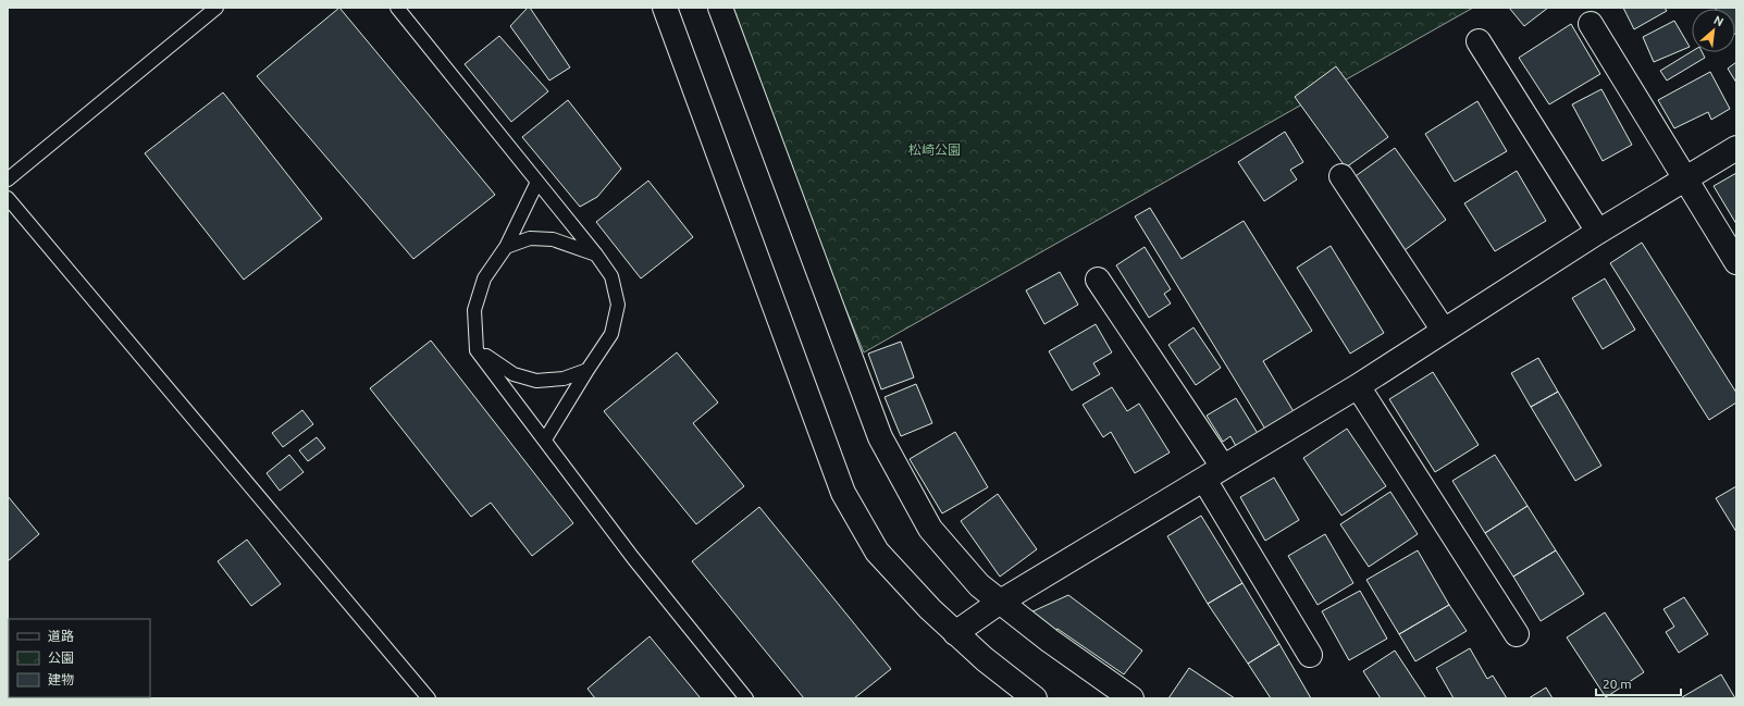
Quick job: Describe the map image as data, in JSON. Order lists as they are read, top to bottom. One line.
{"parks":["松崎公園"],"legend":["道路","公園","建物"],"scale_bar":"20 m","north":"top right"}
